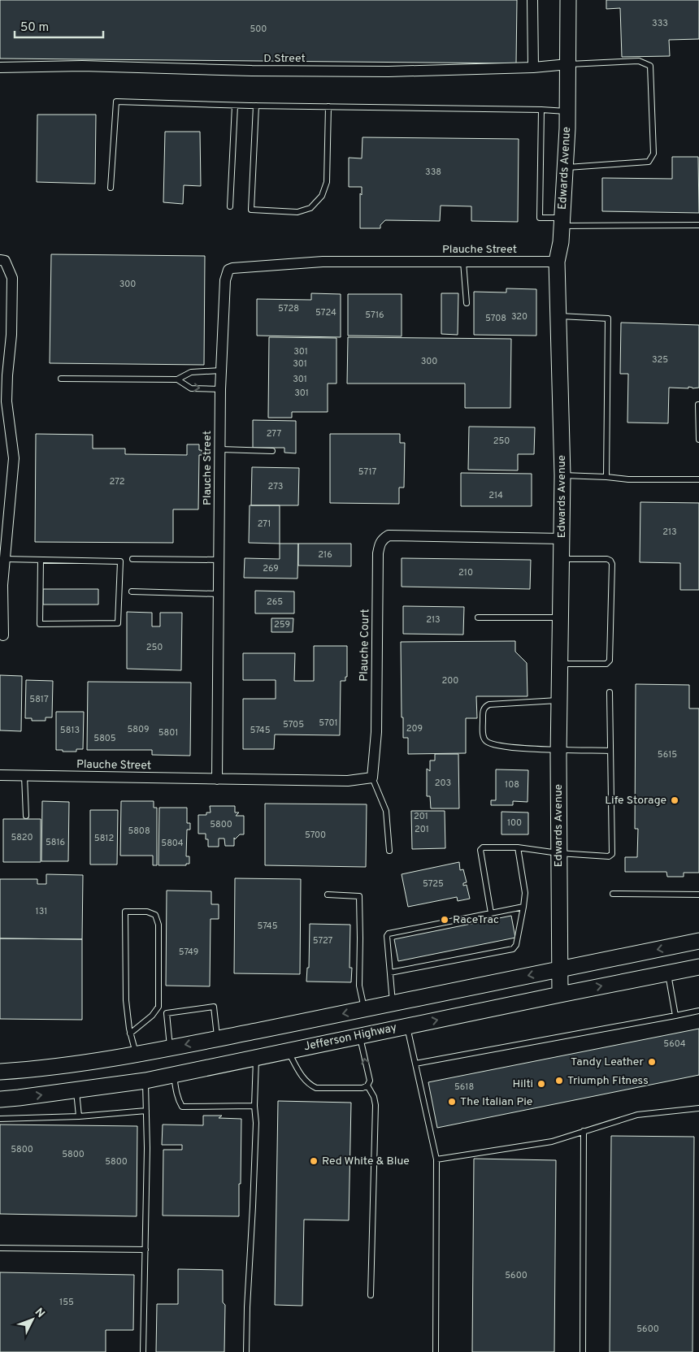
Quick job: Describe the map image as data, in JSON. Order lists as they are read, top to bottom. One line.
{"streets":{"main road":["Edwards Avenue","Jefferson Highway"],"street":["D Street","Plauche Street","Plauche Court"]},"crossings":[["D Street","Edwards Avenue"],["Edwards Avenue","Plauche Street"],["Edwards Avenue","Plauche Court"],["Edwards Avenue","Jefferson Highway"]],"places":["Life Storage","RaceTrac","Tandy Leather","Triumph Fitness","Hilti","The Italian Pie","Red White & Blue"],"house_numbers":["333","500","338","300","5728","5724","5716","320","5708","301","325","300","301","301","301","277","250","5717","272","273","214","271","213","216","269","210","265","213","259","250","200","5817","5701","5705","209","5809","5813","5745","5801","5805","5615","203","108","201","100","5800","201","5808","5700","5820","5812","5816","5804","5725","131","5745","5727","5749","5604","5618","5800","5800","5800","5600","155","5600"],"scale_bar":"50 m","north":"top right"}
